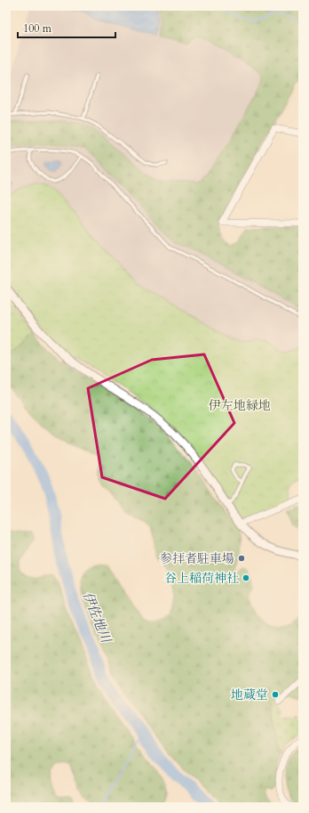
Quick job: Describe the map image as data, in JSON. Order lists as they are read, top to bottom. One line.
{"water":["伊佐地川"],"parks":["伊左地緑地"],"places":["参拝者駐車場","谷上稲荷神社","地蔵堂"],"scale_bar":"100 m"}
